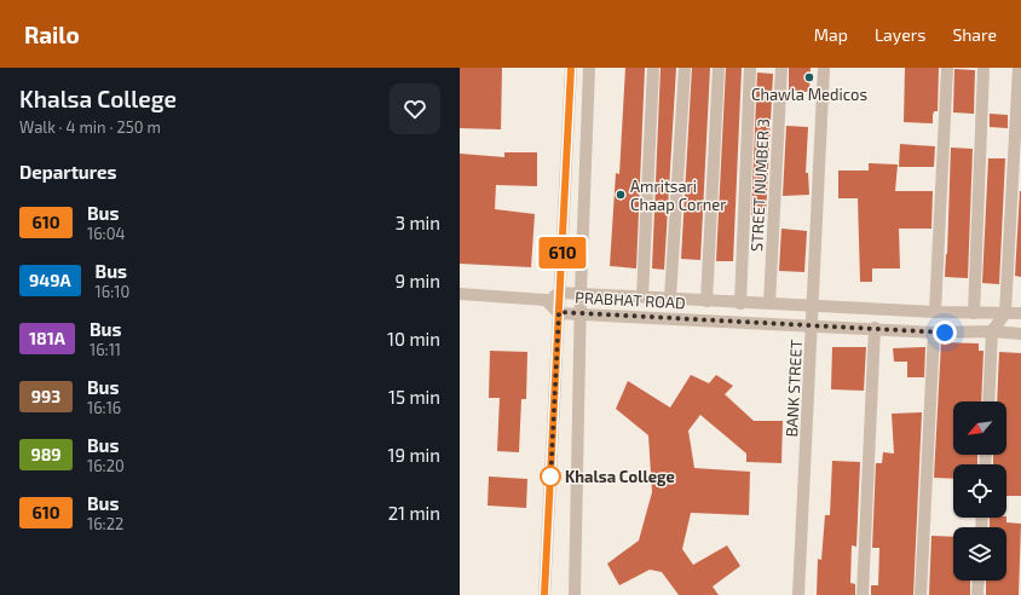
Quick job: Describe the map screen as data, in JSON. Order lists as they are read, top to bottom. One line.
{"streets":{"street":["STREET NUMBER 3","PRABHAT ROAD","BANK STREET"]},"crossings":[["STREET NUMBER 3","PRABHAT ROAD"],["PRABHAT ROAD","BANK STREET"]],"places":["Chawla Medicos","Amritsari Chaap Corner","Khalsa College"],"lines":["bus line 610"],"north":"bottom left","page":{"header":"Railo","nav":["Map","Layers","Share"],"heading":[["Khalsa College","Walk · 4 min · 250 m"],"Departures"],"on_map":"610","list":[{"mark":"610","name":"Bus","note":"16:04","value":"3 min"},{"mark":"949A","name":"Bus","note":"16:10","value":"9 min"},{"mark":"181A","name":"Bus","note":"16:11","value":"10 min"},{"mark":"993","name":"Bus","note":"16:16","value":"15 min"},{"mark":"989","name":"Bus","note":"16:20","value":"19 min"},{"mark":"610","name":"Bus","note":"16:22","value":"21 min"}]}}
